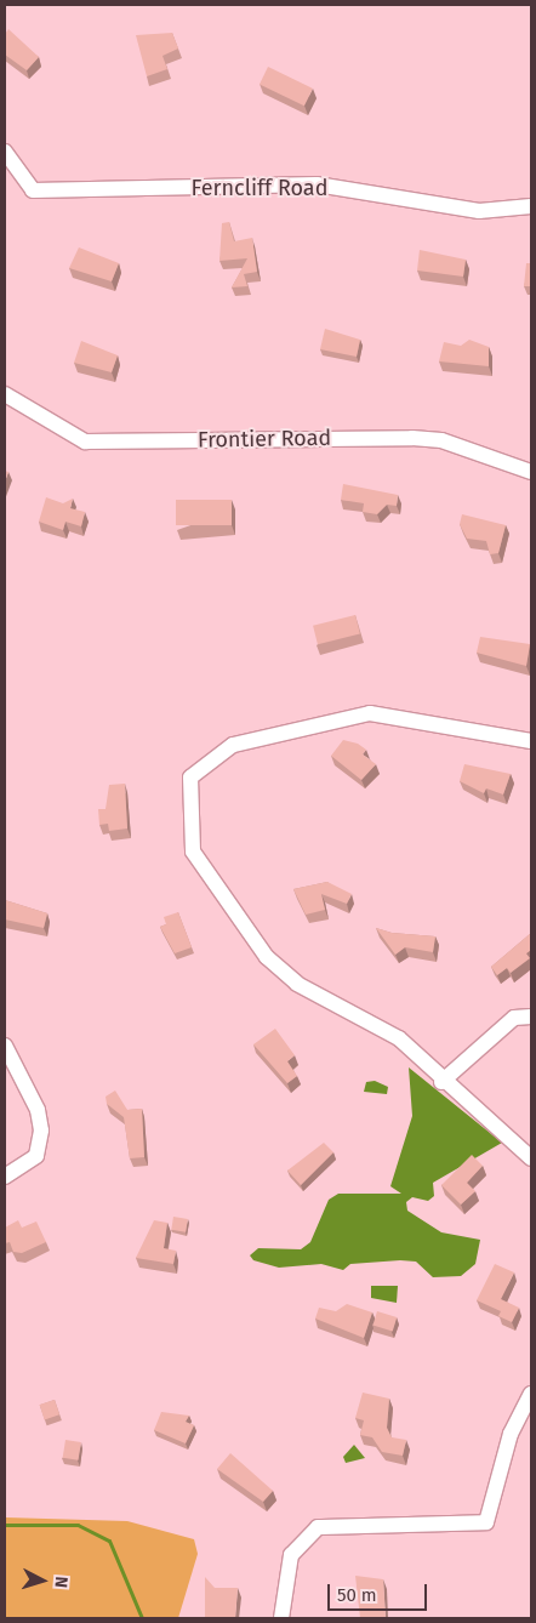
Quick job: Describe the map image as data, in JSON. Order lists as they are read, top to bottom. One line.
{"streets":{"street":["Ferncliff Road","Frontier Road"]},"scale_bar":"50 m","north":"right"}
